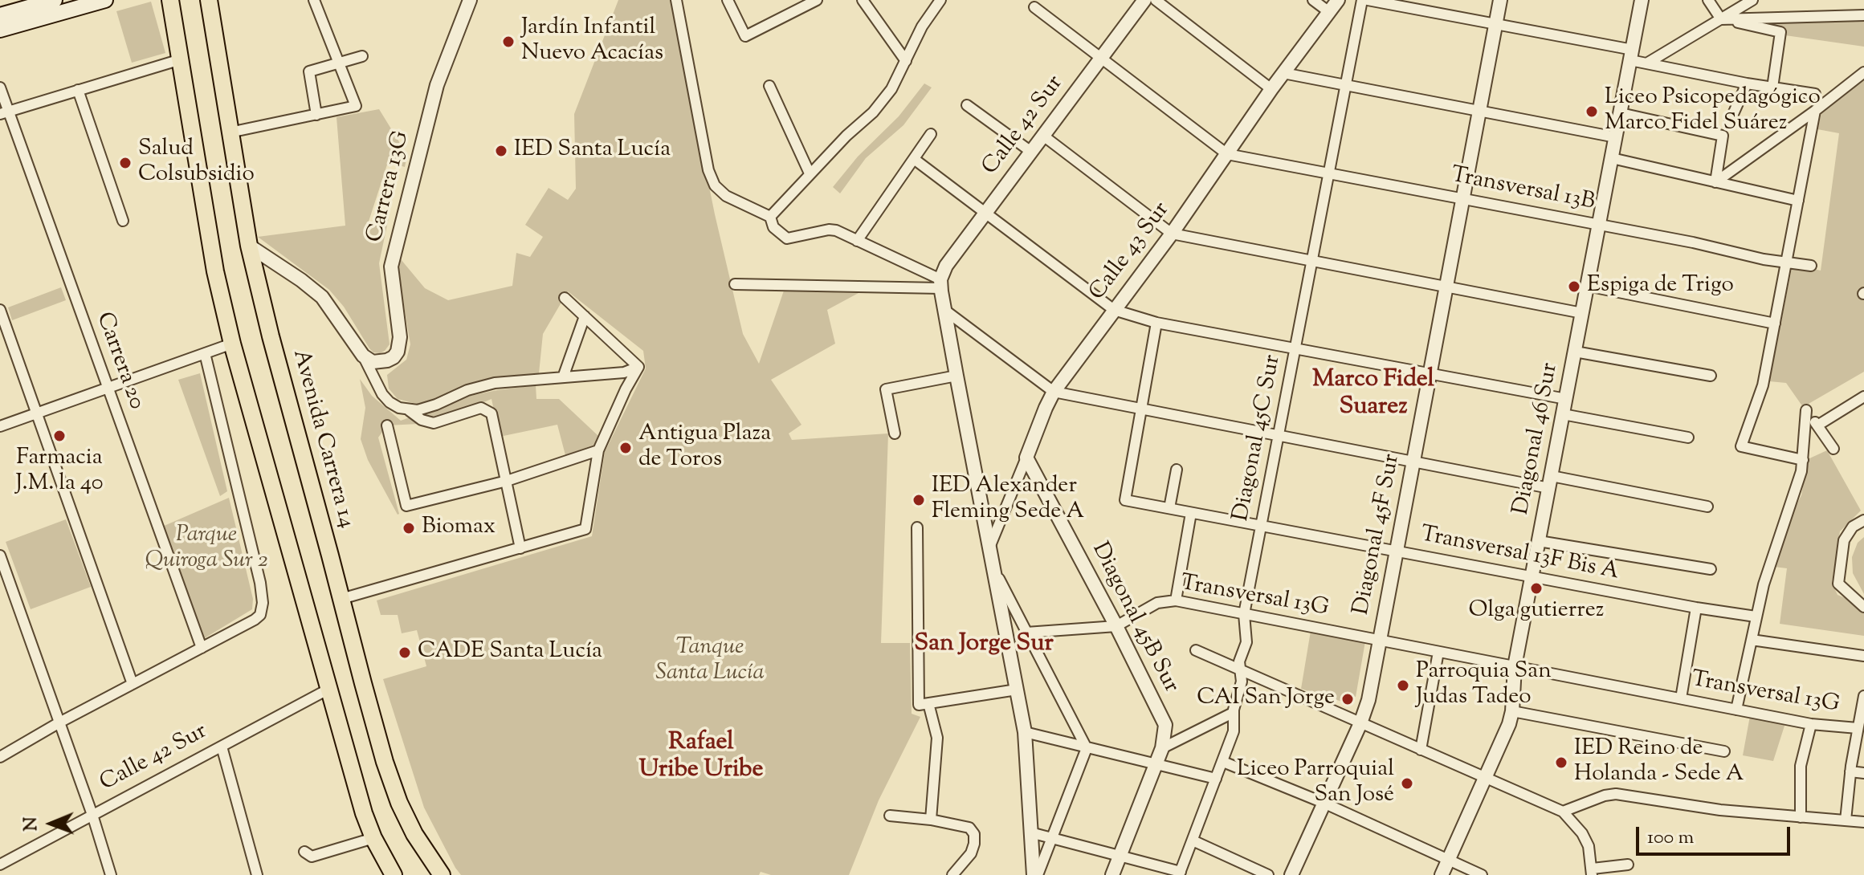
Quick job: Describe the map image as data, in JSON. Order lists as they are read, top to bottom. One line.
{"streets":{"main road":["Avenida Carrera 14"],"street":["Calle 42 Sur","Carrera 13G","Transversal 13B","Calle 43 Sur","Carrera 20","Diagonal 45C Sur","Diagonal 46 Sur","Diagonal 45F Sur","Transversal 13F Bis A","Transversal 13G","Diagonal 45B Sur"]},"crossings":[["Transversal 13B","Calle 43 Sur"],["Transversal 13B","Diagonal 45C Sur"],["Transversal 13B","Diagonal 46 Sur"],["Transversal 13B","Diagonal 45F Sur"],["Calle 43 Sur","Diagonal 45B Sur"],["Diagonal 45C Sur","Transversal 13F Bis A"],["Diagonal 45C Sur","Transversal 13G"],["Diagonal 46 Sur","Transversal 13F Bis A"],["Diagonal 46 Sur","Transversal 13G"],["Diagonal 45F Sur","Transversal 13F Bis A"],["Diagonal 45F Sur","Transversal 13G"],["Transversal 13G","Diagonal 45B Sur"]],"districts":["Marco Fidel Suarez","San Jorge Sur","Rafael Uribe Uribe"],"parks":["Parque Quiroga Sur 2","Tanque Santa Lucía"],"places":["Jardín Infantil Nuevo Acacías","Liceo Psicopedagógico Marco Fidel Suárez","IED Santa Lucía","Salud Colsubsidio","Espiga de Trigo","Farmacia J.M. la 40","Antigua Plaza de Toros","IED Alexander Fleming Sede A","Biomax","Olga gutierrez","CADE Santa Lucía","Parroquia San Judas Tadeo","CAI San Jorge","IED Reino de Holanda - Sede A","Liceo Parroquial San José"],"scale_bar":"100 m","north":"left"}
